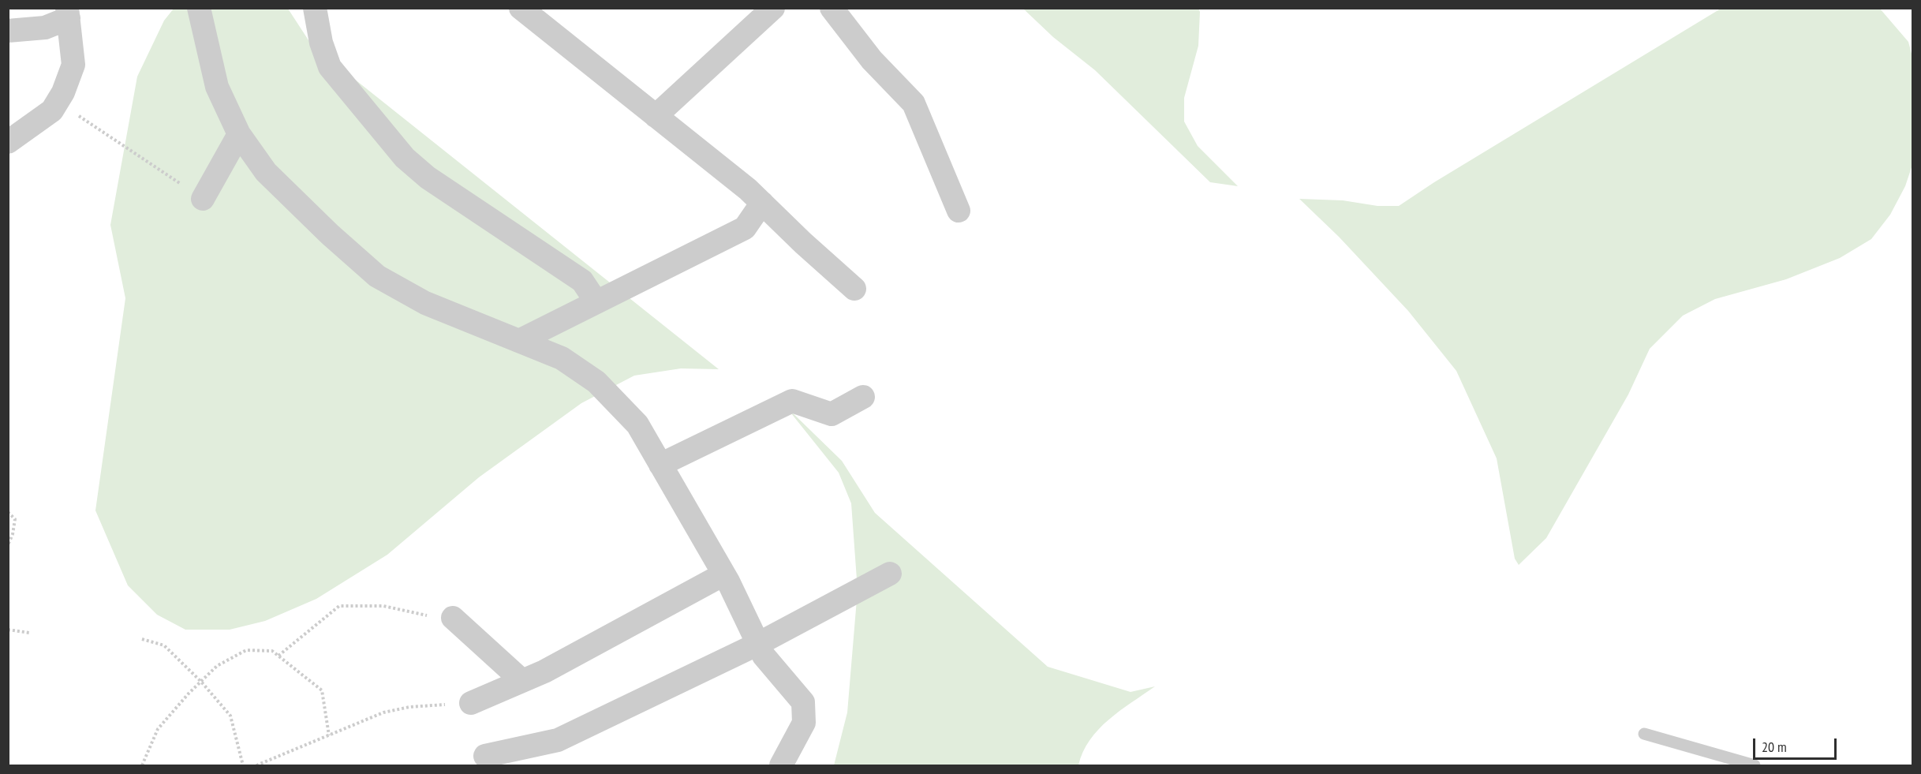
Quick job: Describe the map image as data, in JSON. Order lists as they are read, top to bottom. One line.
{"scale_bar":"20 m"}
